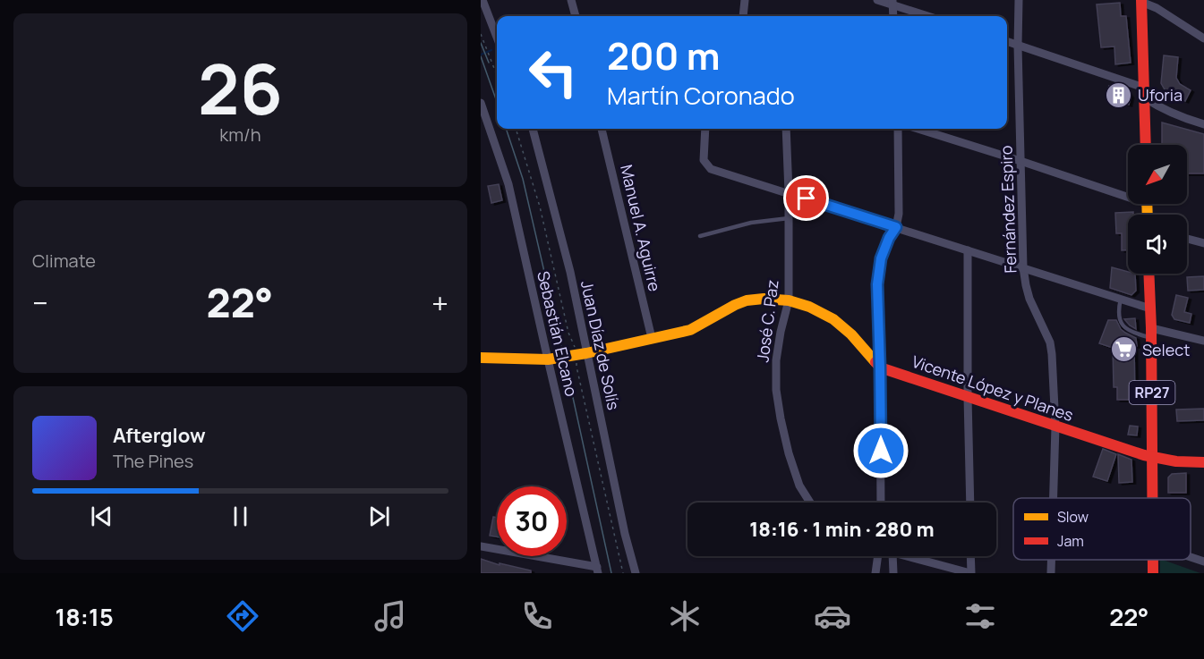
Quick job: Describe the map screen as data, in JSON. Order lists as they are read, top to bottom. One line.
{"streets":{"street":["Fernández Espiro","Manuel A. Aguirre","José C. Paz","Sebastián Elcano","Juan Díaz de Solís","Vicente López y Planes","RP27"]},"crossings":[["Fernández Espiro","Vicente López y Planes"],["Vicente López y Planes","RP27"]],"places":{"building":["Uforia"],"supermarket":["Select"]},"legend":["Slow","Jam"],"north":"bottom left","page":{"tile":[["26","km/h"],"Climate"],"turn":["200 m","Martín Coronado"],"heat":["−","22°","+"],"song":["Afterglow","The Pines"],"limit":"30","trip":"18:16 · 1 min · 280 m","tabs":["18:15","22°"]}}
